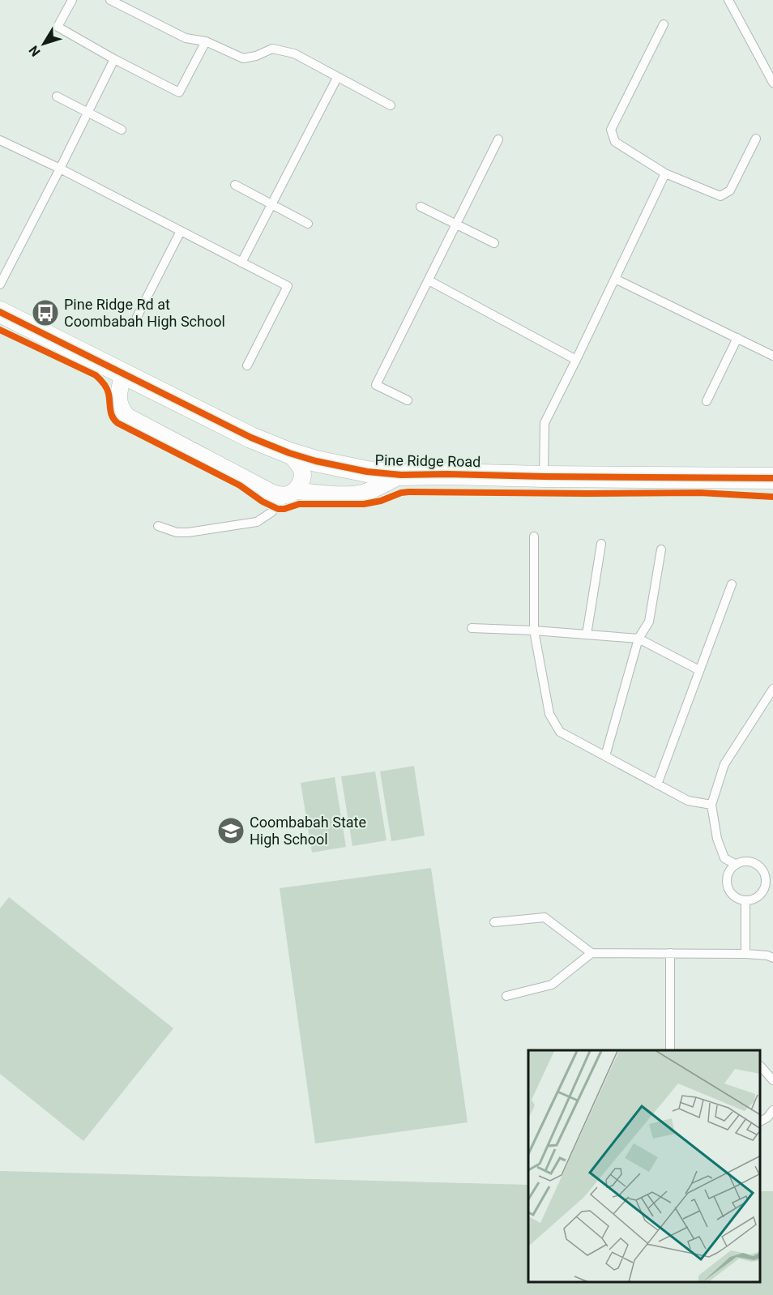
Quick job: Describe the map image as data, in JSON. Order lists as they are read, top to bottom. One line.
{"streets":{"street":["Pine Ridge Road"]},"places":{"bus stop":["Pine Ridge Rd at Coombabah High School"],"school or university":["Coombabah State High School"]},"north":"bottom left"}
